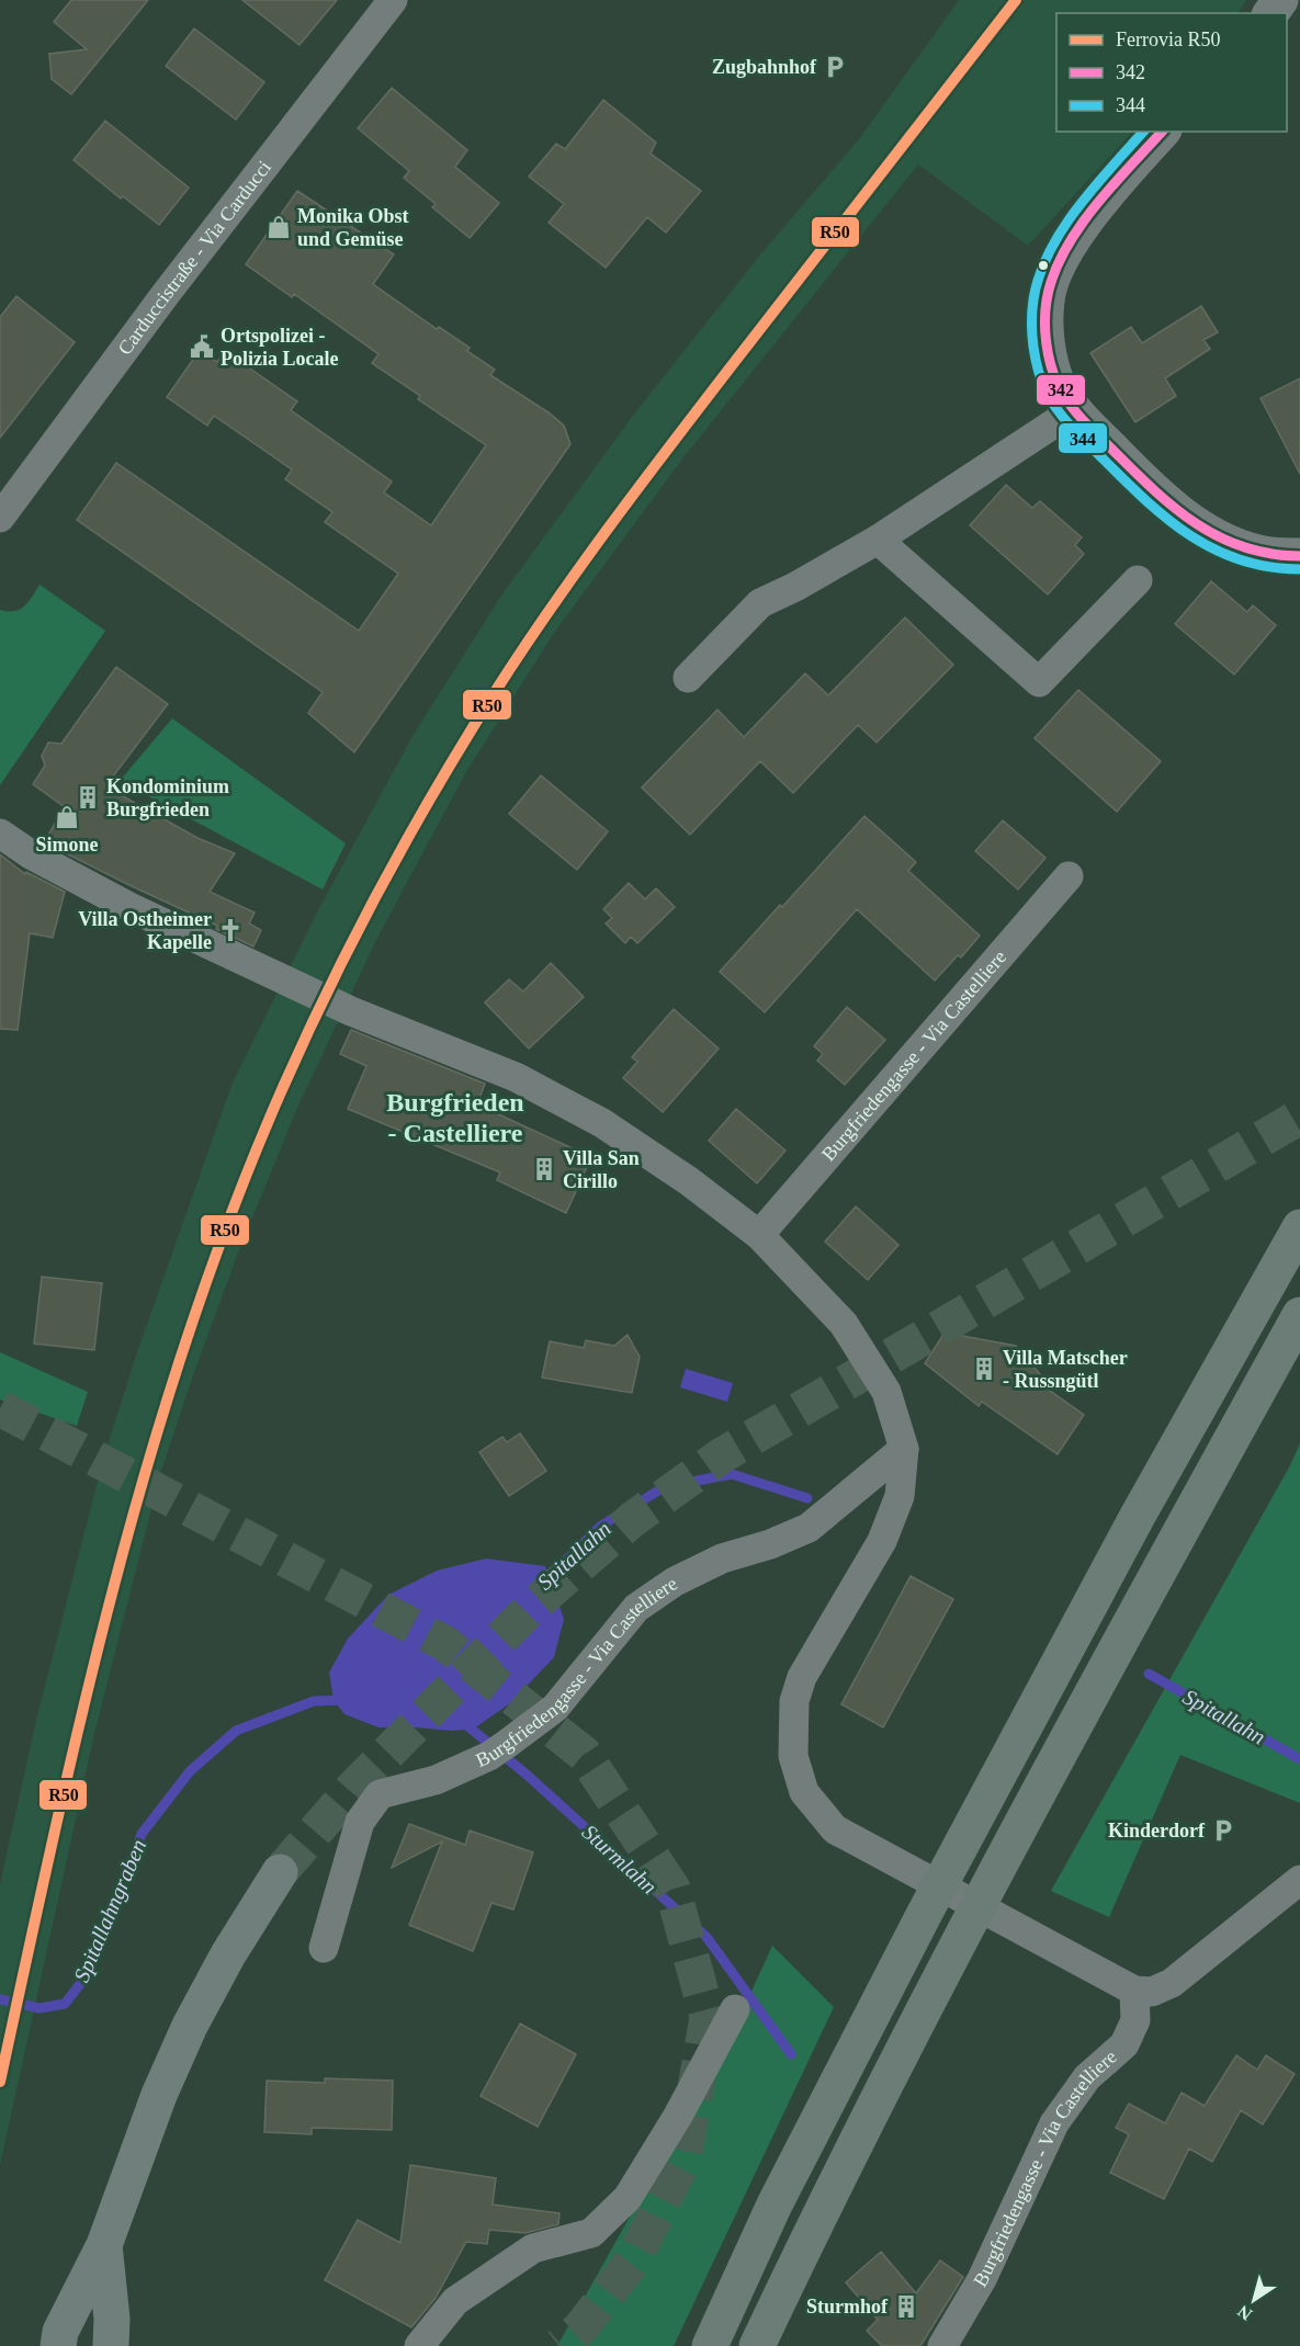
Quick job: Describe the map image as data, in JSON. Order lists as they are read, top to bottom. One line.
{"streets":{"street":["Carduccistraße - Via Carducci","Burgfriedengasse - Via Castelliere"]},"districts":["Burgfrieden - Castelliere"],"water":["Spitallahn","Sturmlahn","Spitallahngraben"],"places":{"parking":["Zugbahnhof","Kinderdorf"],"shop":["Monika Obst und Gemüse","Simone"],"public building":["Ortspolizei - Polizia Locale"],"building":["Kondominium Burgfrieden","Villa San Cirillo","Villa Matscher - Russngütl","Sturmhof"],"church":["Villa Ostheimer Kapelle"]},"lines":["rail line R50","transit line 342","transit line 344"],"legend":["Ferrovia R50","342","344"],"north":"bottom left"}
